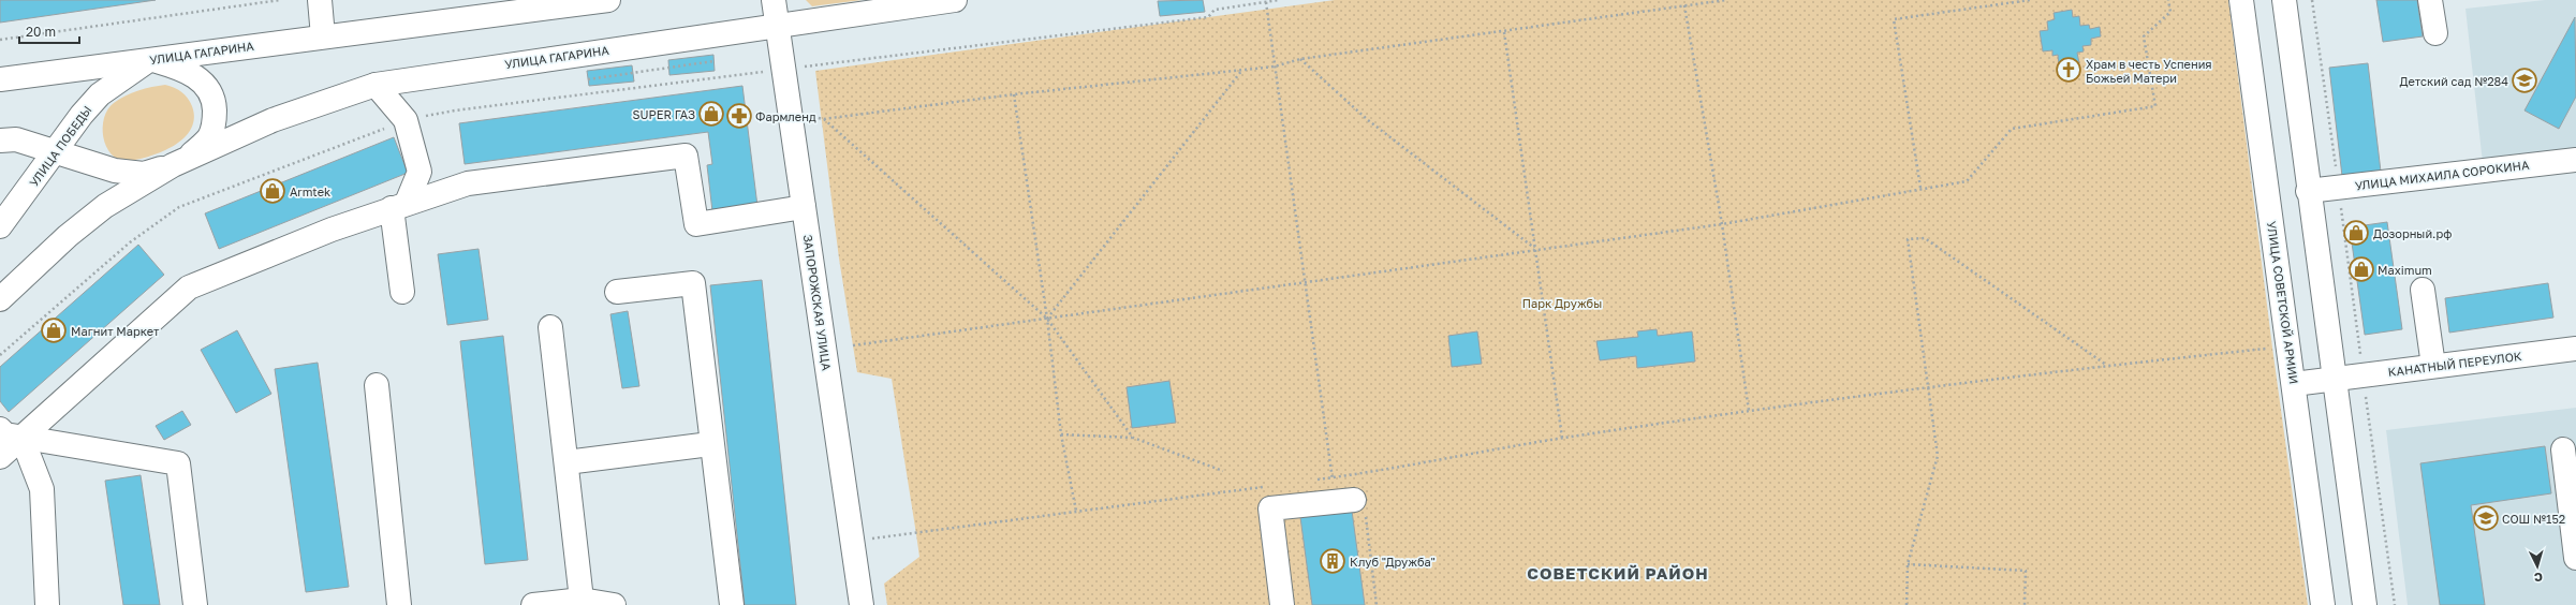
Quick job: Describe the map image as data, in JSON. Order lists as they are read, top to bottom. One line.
{"streets":{"main road":["УЛИЦА ГАГАРИНА","УЛИЦА ПОБЕДЫ","УЛИЦА МИХАИЛА СОРОКИНА","ЗАПОРОЖСКАЯ УЛИЦА","УЛИЦА СОВЕТСКОЙ АРМИИ","КАНАТНЫЙ ПЕРЕУЛОК"]},"crossings":[["УЛИЦА ГАГАРИНА","УЛИЦА ПОБЕДЫ"],["УЛИЦА ГАГАРИНА","ЗАПОРОЖСКАЯ УЛИЦА"],["УЛИЦА СОВЕТСКОЙ АРМИИ","КАНАТНЫЙ ПЕРЕУЛОК"]],"districts":["СОВЕТСКИЙ РАЙОН"],"parks":["Парк Дружбы"],"places":{"church":["Храм в честь Успения Божьей Матери"],"school or university":["Детский сад №284","СОШ №152"],"shop":["SUPER ГАЗ","Armtek","Дозорный.рф","Maximum","Магнит Маркет"],"pharmacy":["Фармленд"],"building":["Клуб \"Дружба\""]},"scale_bar":"20 m","north":"bottom"}
